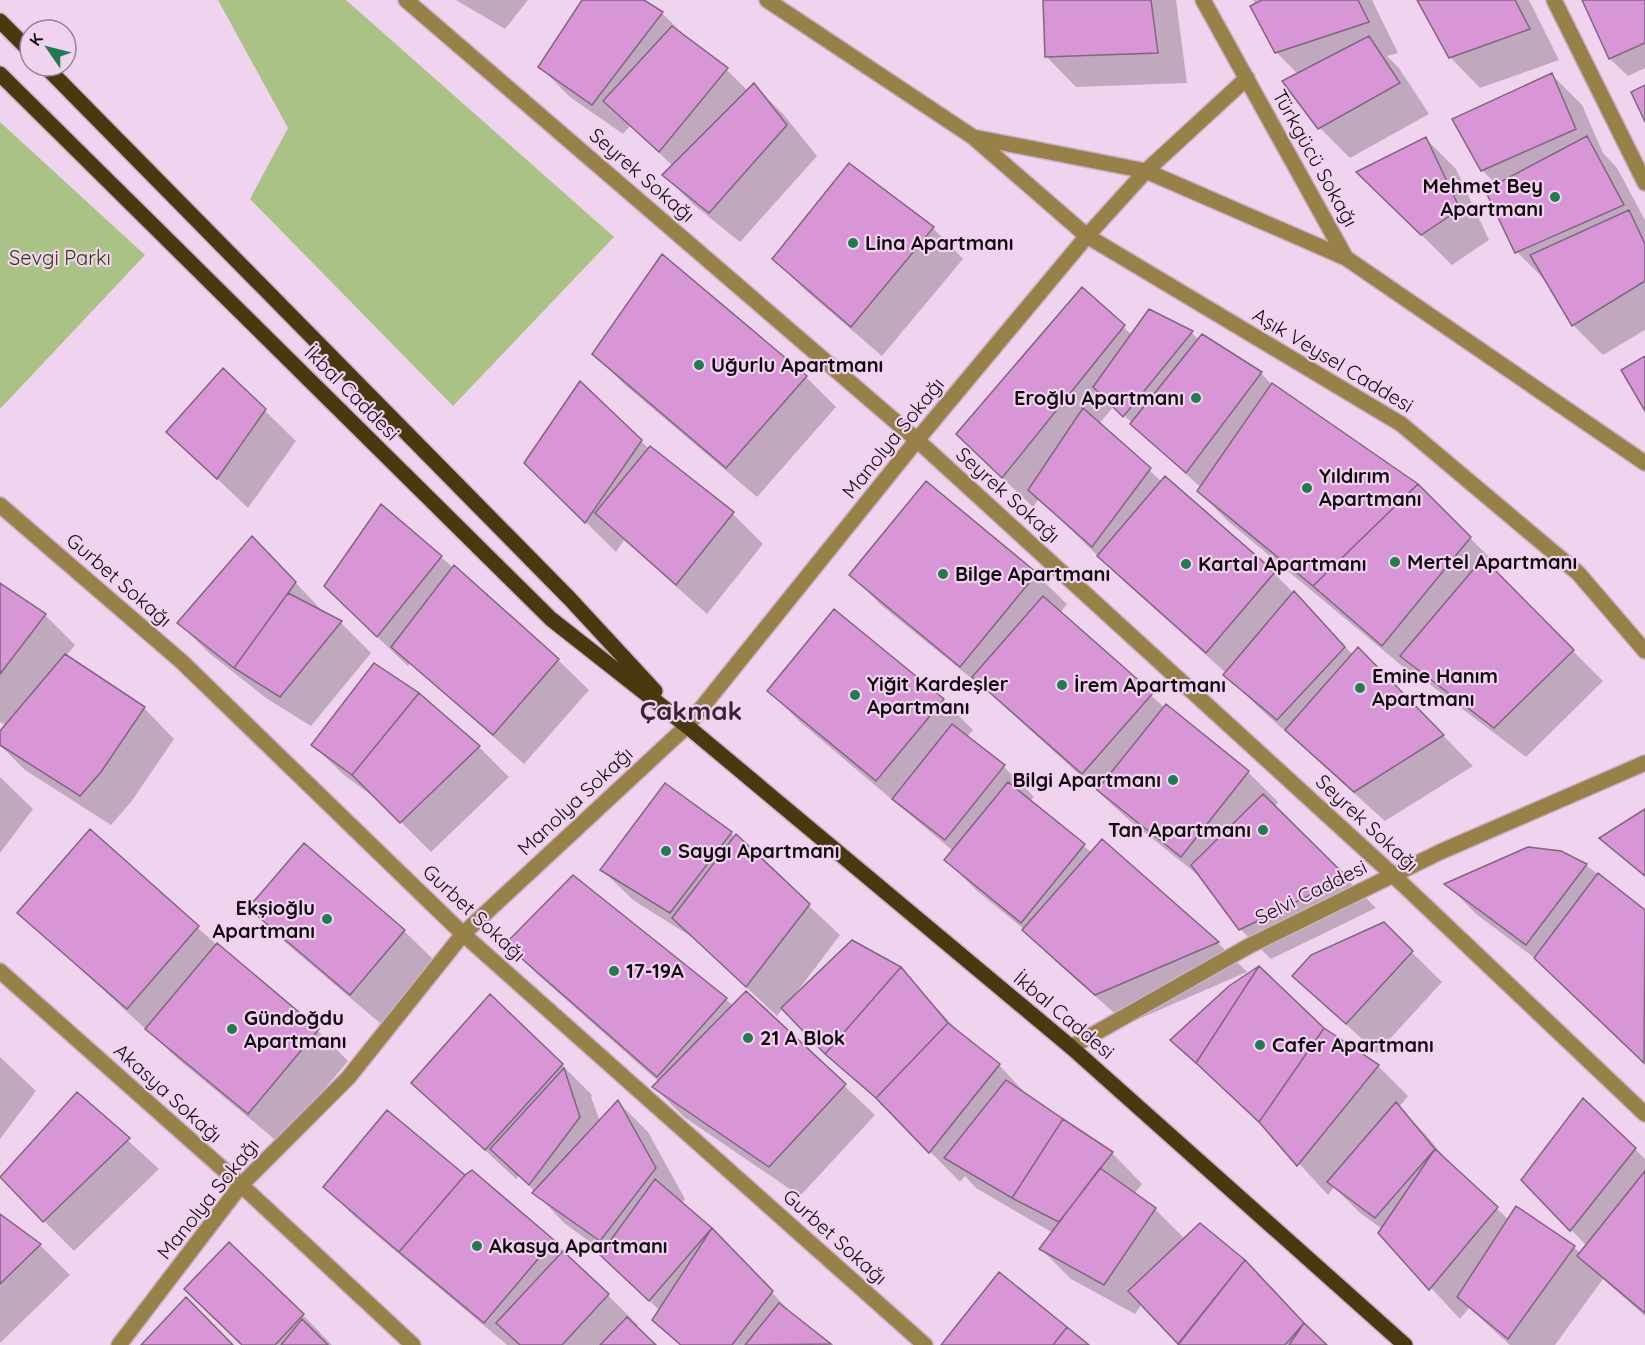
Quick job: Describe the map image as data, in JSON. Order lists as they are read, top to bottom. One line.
{"streets":{"main road":["İkbal Caddesi"],"street":["Türkgücü Sokağı","Seyrek Sokağı","Aşık Veysel Caddesi","Manolya Sokağı","Gurbet Sokağı","Selvi Caddesi","Akasya Sokağı"]},"crossings":[["Türkgücü Sokağı","Aşık Veysel Caddesi"],["Türkgücü Sokağı","Manolya Sokağı"],["Seyrek Sokağı","Manolya Sokağı"],["Seyrek Sokağı","Selvi Caddesi"],["Aşık Veysel Caddesi","Manolya Sokağı"],["İkbal Caddesi","Manolya Sokağı"],["İkbal Caddesi","Selvi Caddesi"],["Manolya Sokağı","Gurbet Sokağı"],["Manolya Sokağı","Akasya Sokağı"]],"districts":["Çakmak"],"parks":["Sevgi Parkı"],"places":["Mehmet Bey Apartmanı","Lina Apartmanı","Uğurlu Apartmanı","Eroğlu Apartmanı","Yıldırım Apartmanı","Mertel Apartmanı","Kartal Apartmanı","Bilge Apartmanı","İrem Apartmanı","Emine Hanım Apartmanı","Yiğit Kardeşler Apartmanı","Bilgi Apartmanı","Tan Apartmanı","Saygı Apartmanı","Ekşioğlu Apartmanı","17-19A","Gündoğdu Apartmanı","21 A Blok","Cafer Apartmanı","Akasya Apartmanı"],"north":"top left"}
